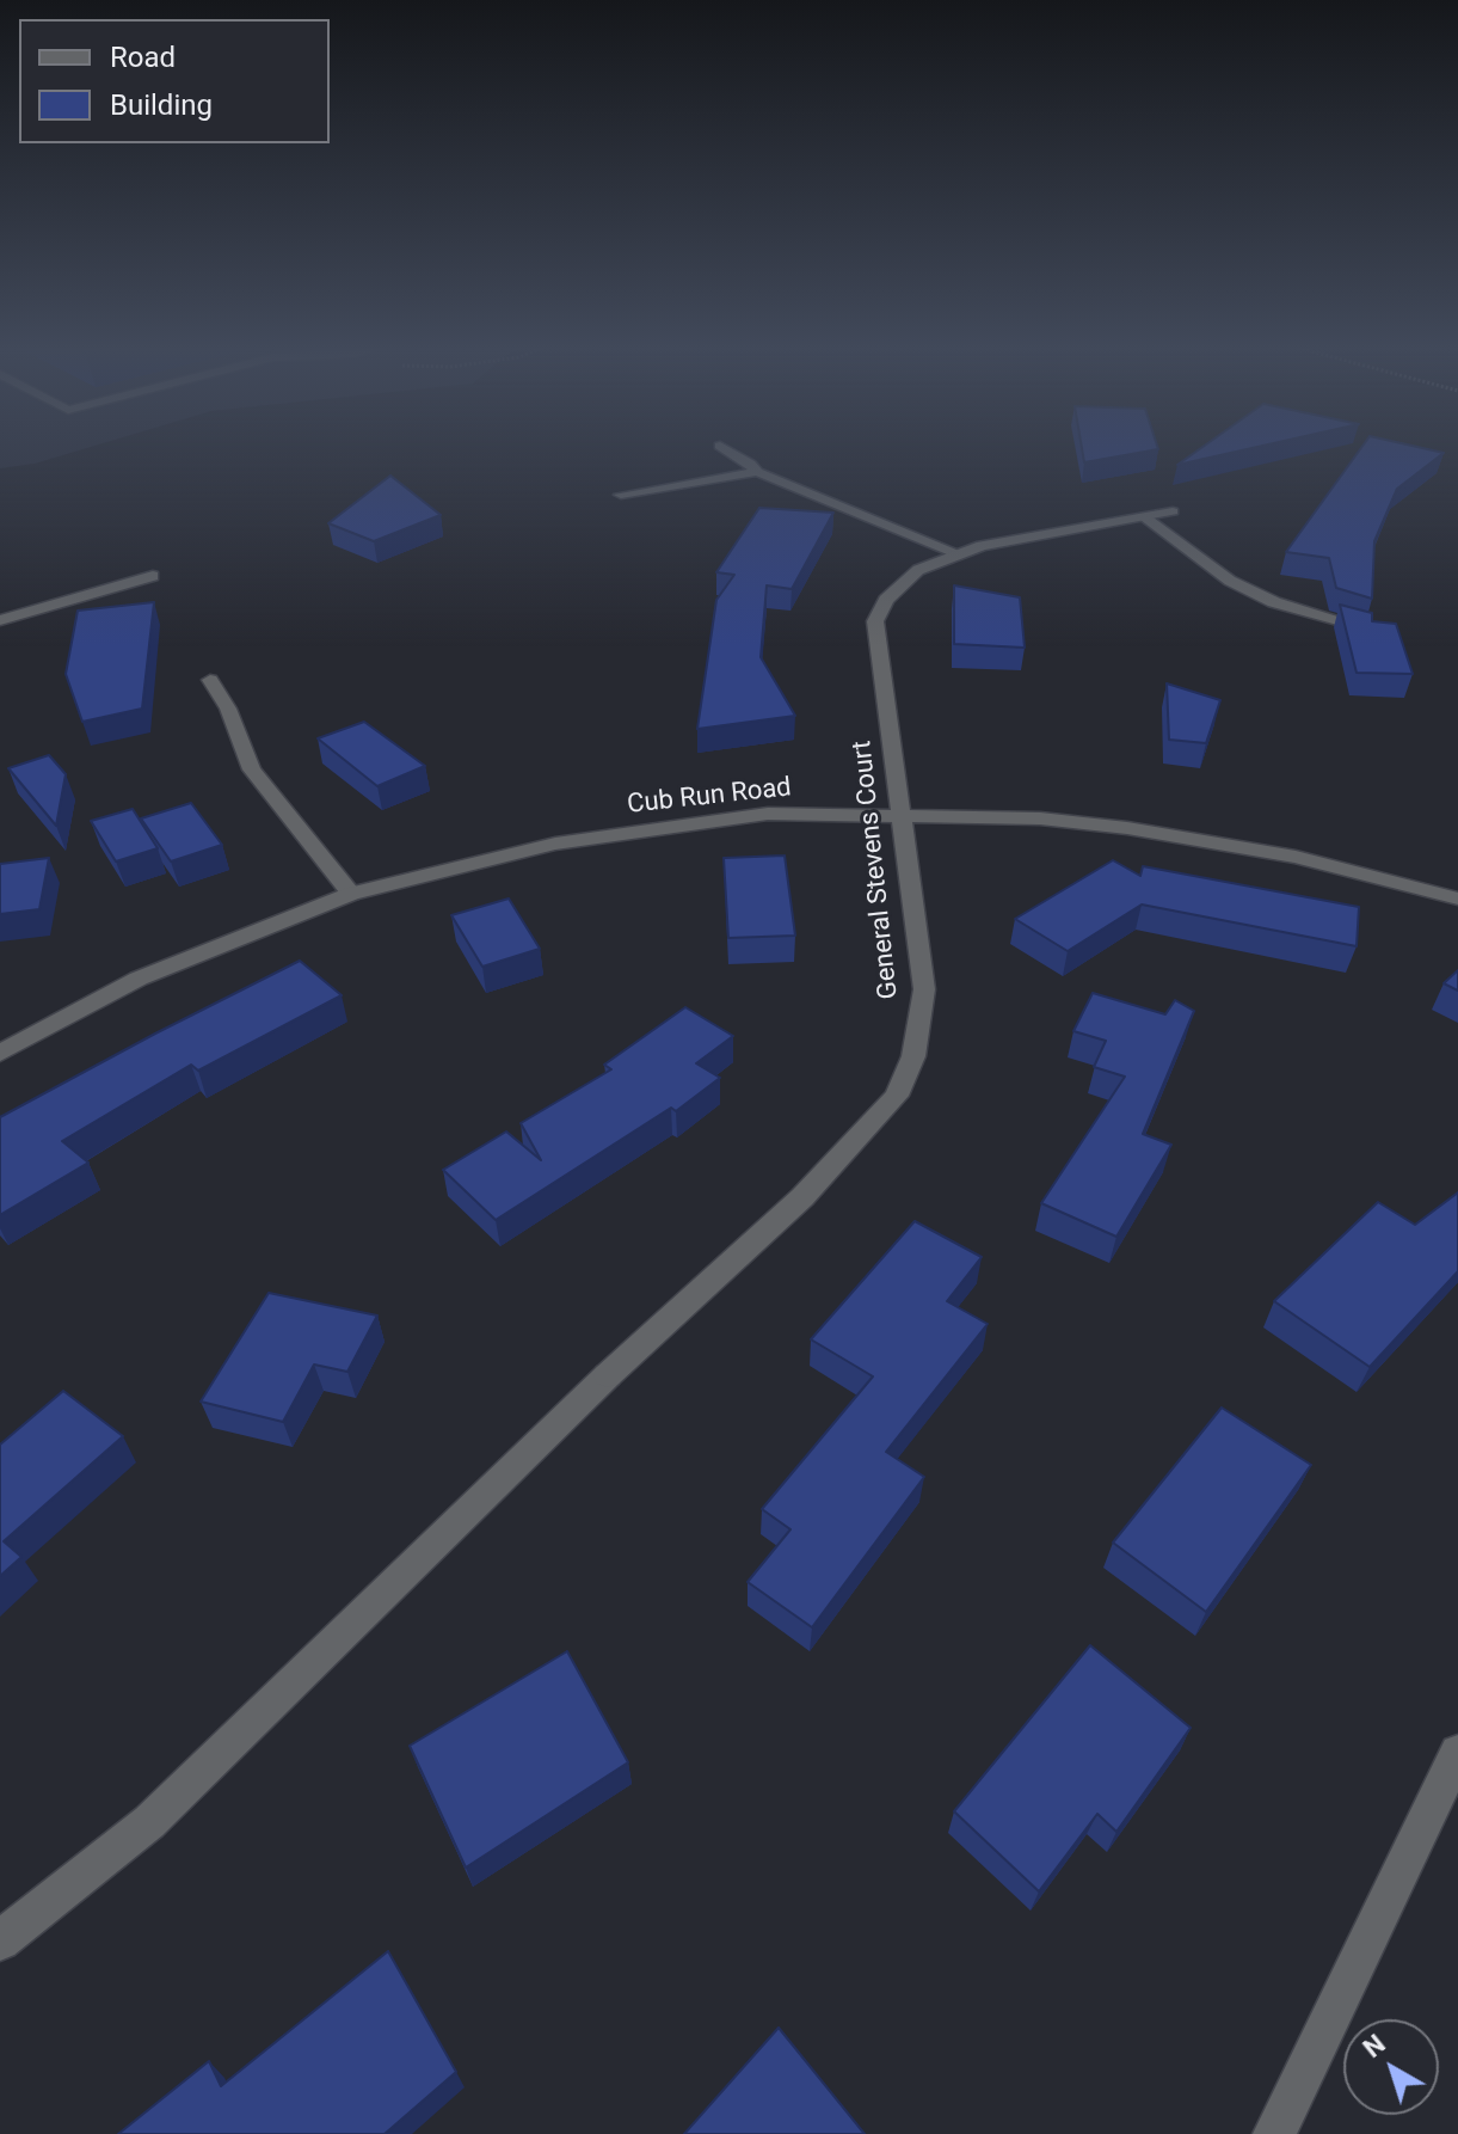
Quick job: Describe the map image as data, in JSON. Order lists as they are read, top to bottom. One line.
{"streets":{"street":["Cub Run Road","General Stevens Court"]},"crossings":[["Cub Run Road","General Stevens Court"]],"legend":["Road","Building"],"north":"top left"}
